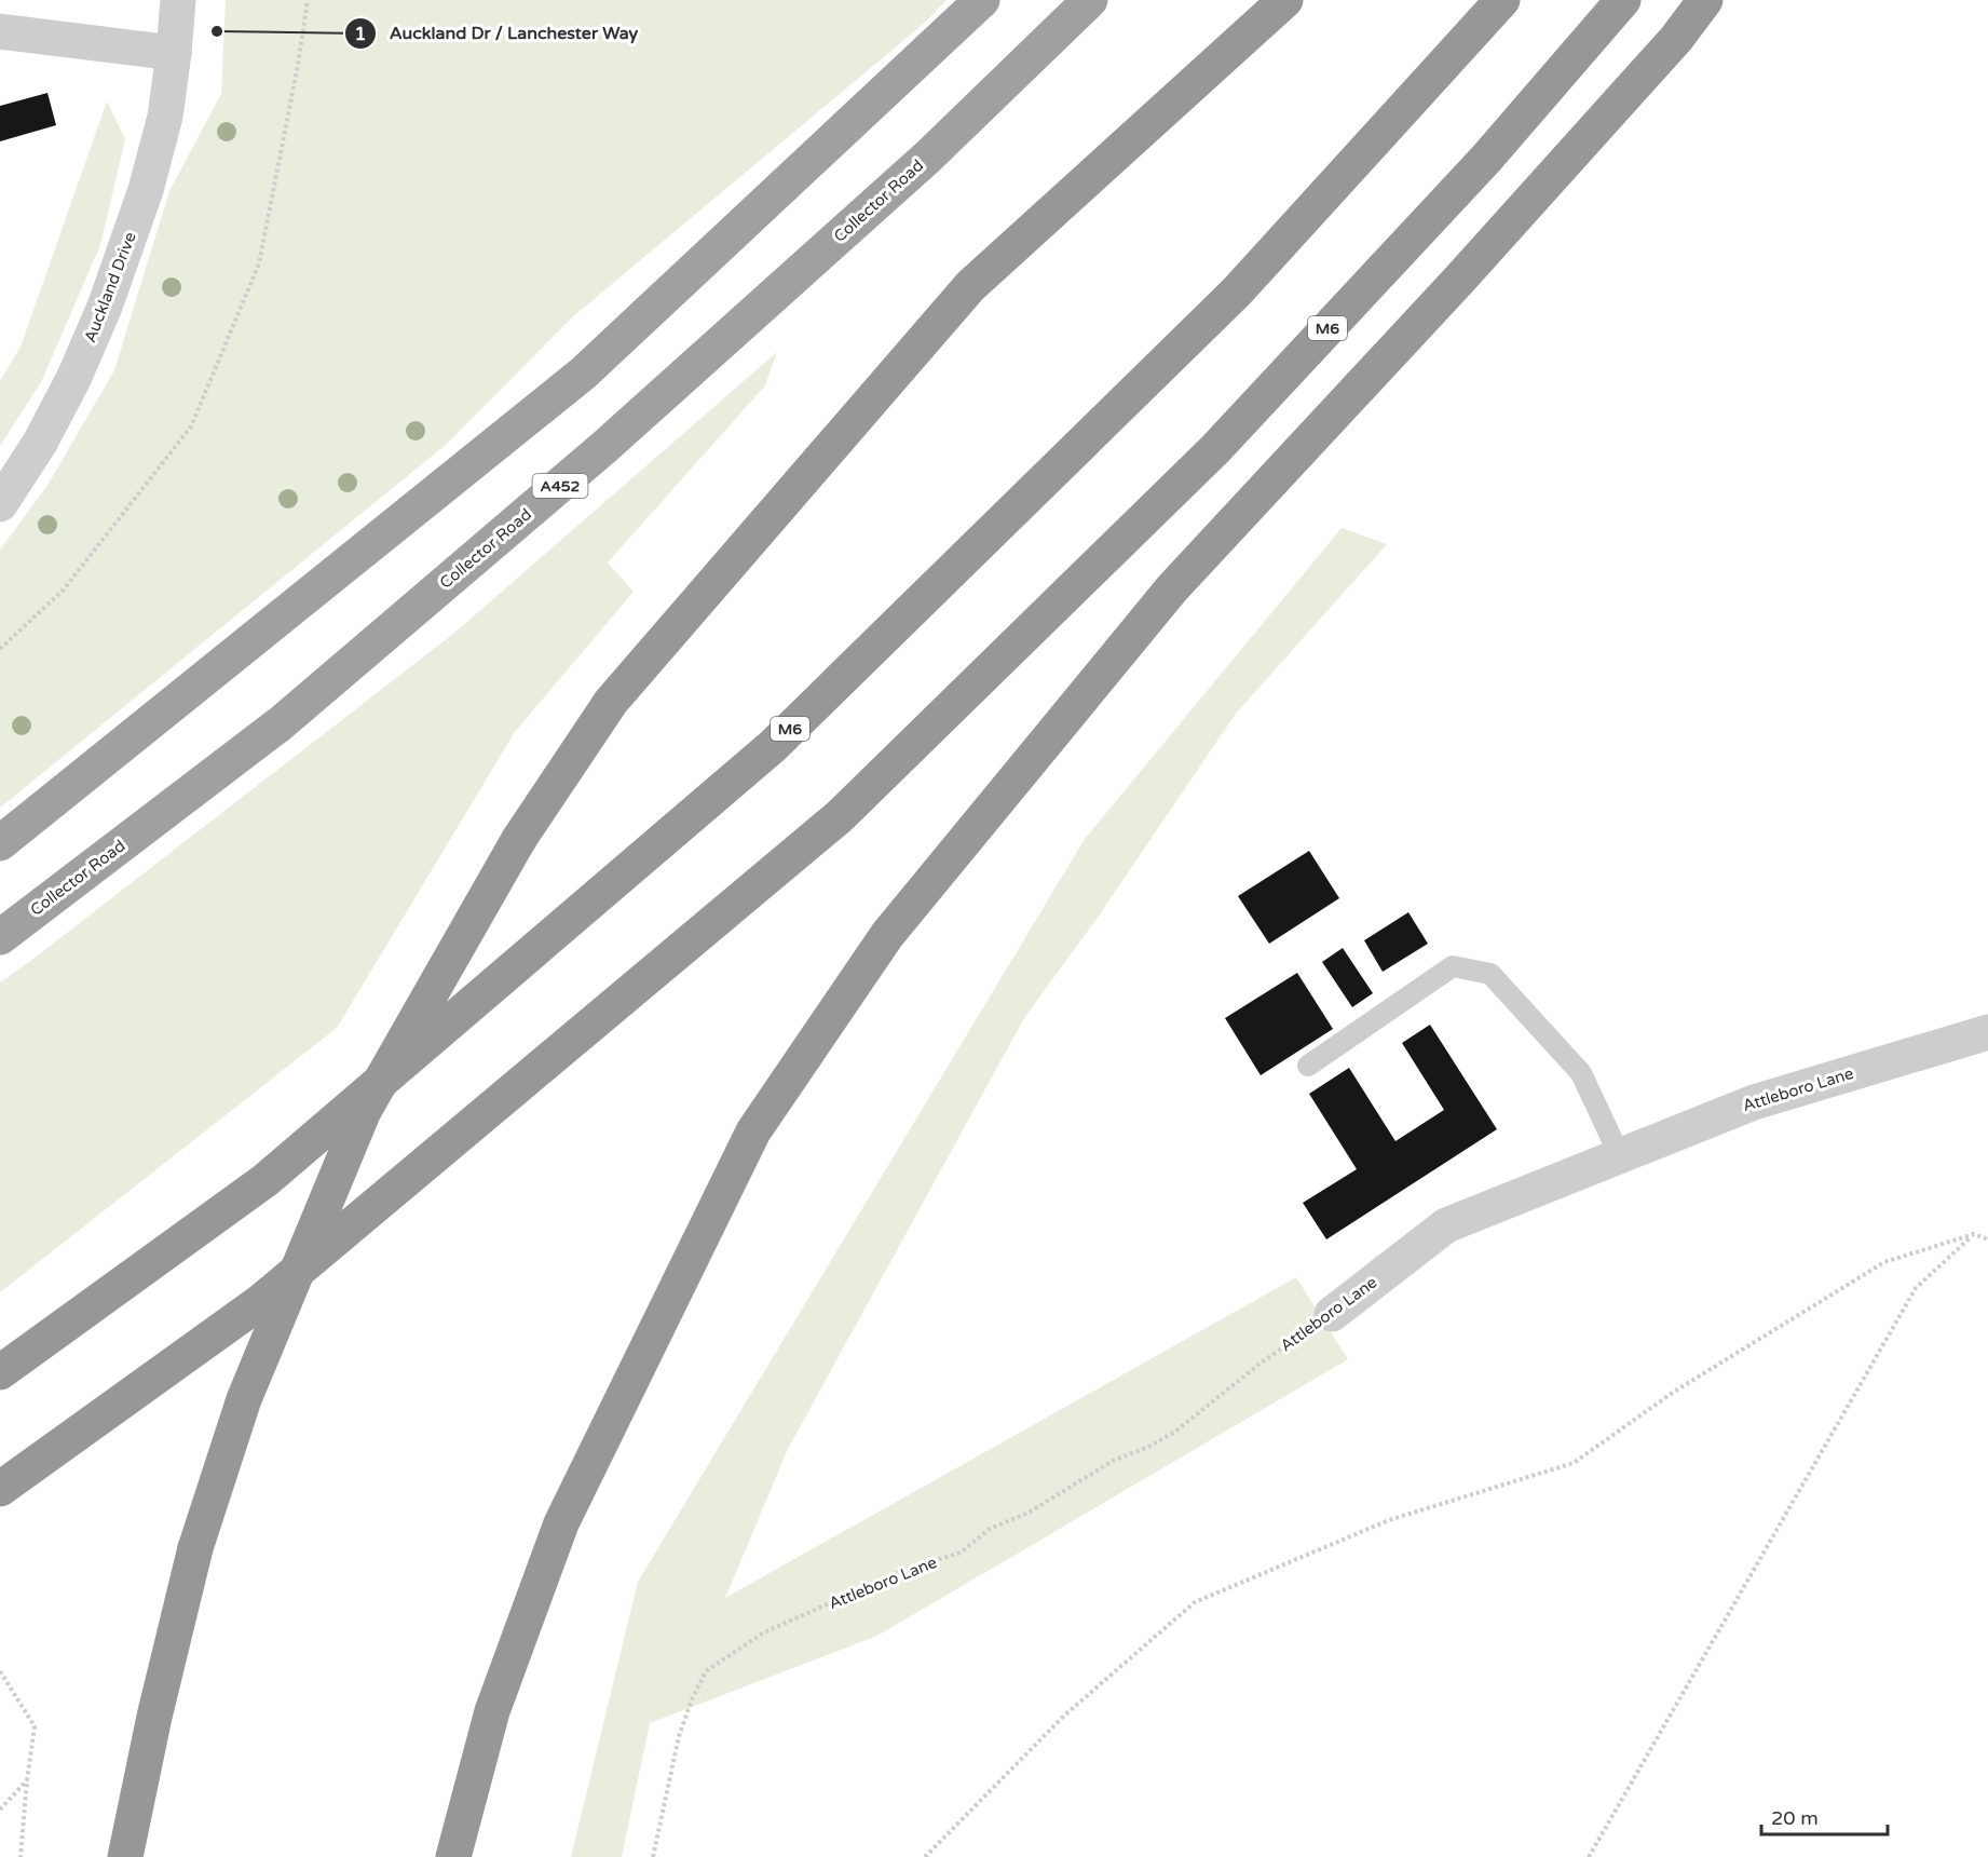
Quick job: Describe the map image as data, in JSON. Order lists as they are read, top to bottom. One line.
{"streets":{"highway":["Collector Road","M6","A452"],"street":["Auckland Drive","Attleboro Lane"]},"places":["Auckland Dr / Lanchester Way"],"scale_bar":"20 m"}
